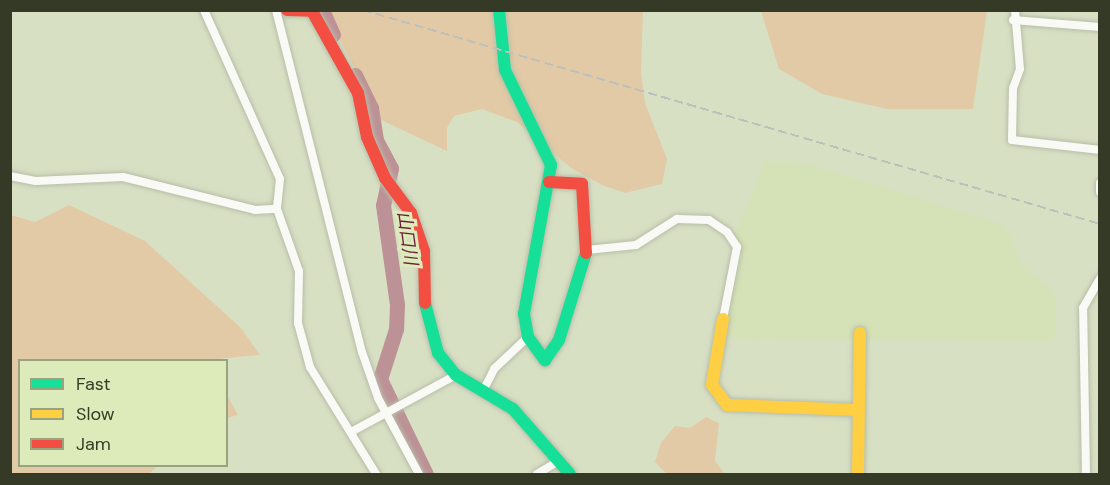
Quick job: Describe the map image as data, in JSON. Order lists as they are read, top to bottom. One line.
{"water":["山口川"],"legend":["Fast","Slow","Jam"]}
